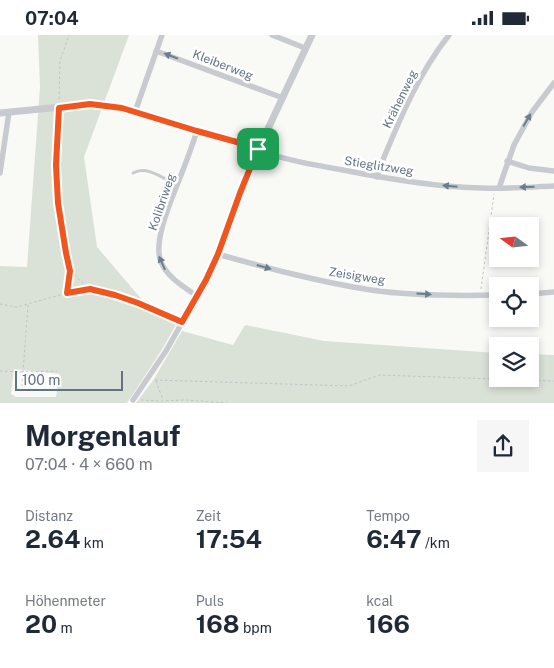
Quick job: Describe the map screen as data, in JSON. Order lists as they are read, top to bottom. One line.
{"streets":{"street":["Kleiberweg","Krähenweg","Stieglitzweg","Kolibriweg","Zeisigweg"]},"crossings":[["Krähenweg","Stieglitzweg"]],"one_way":["Kleiberweg","Stieglitzweg","Kolibriweg","Zeisigweg"],"scale_bar":"100 m","north":"left","page":{"status":"07:04","scale":"100 m","heading":["Morgenlauf","07:04 · 4 × 660 m"],"stats":[["Distanz","2.64 km"],["Zeit","17:54"],["Tempo","6:47 /km"],["Höhenmeter","20 m"],["Puls","168 bpm"],["kcal","166"]]}}
